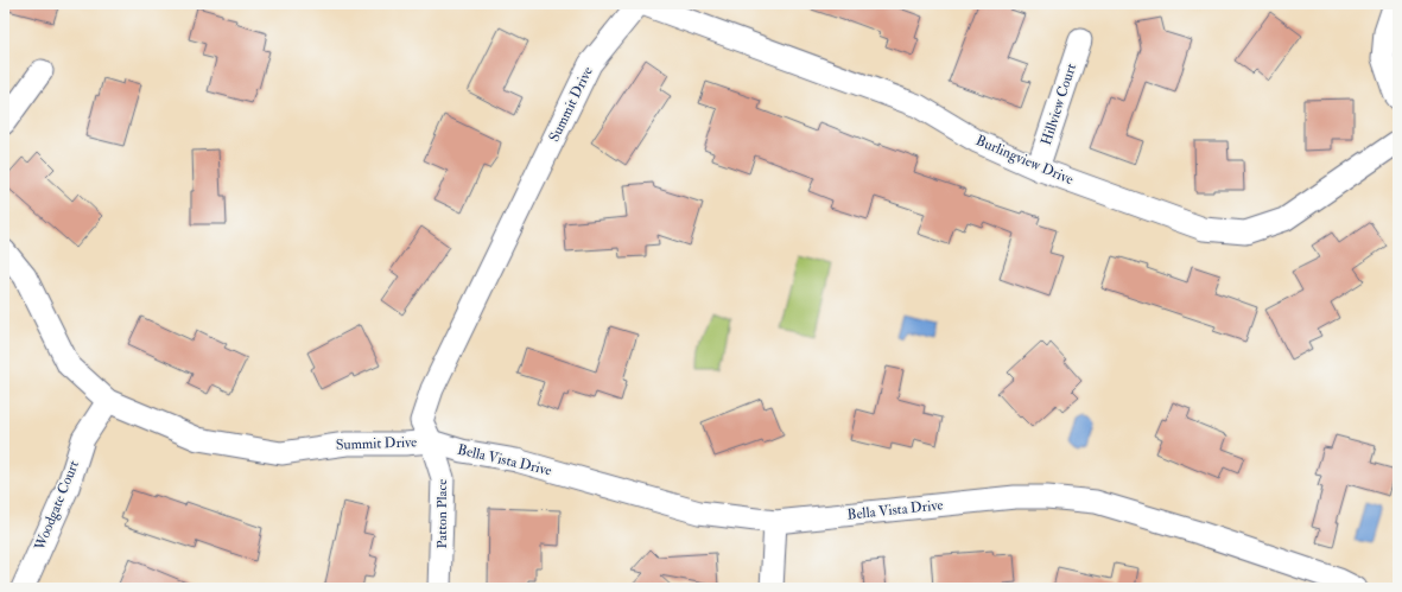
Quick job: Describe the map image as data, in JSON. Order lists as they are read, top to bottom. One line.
{"streets":{"street":["Summit Drive","Hillview Court","Burlingview Drive","Bella Vista Drive","Woodgate Court","Patton Place"]},"crossings":[["Summit Drive","Bella Vista Drive"],["Summit Drive","Woodgate Court"],["Summit Drive","Patton Place"],["Hillview Court","Burlingview Drive"],["Bella Vista Drive","Patton Place"]]}
